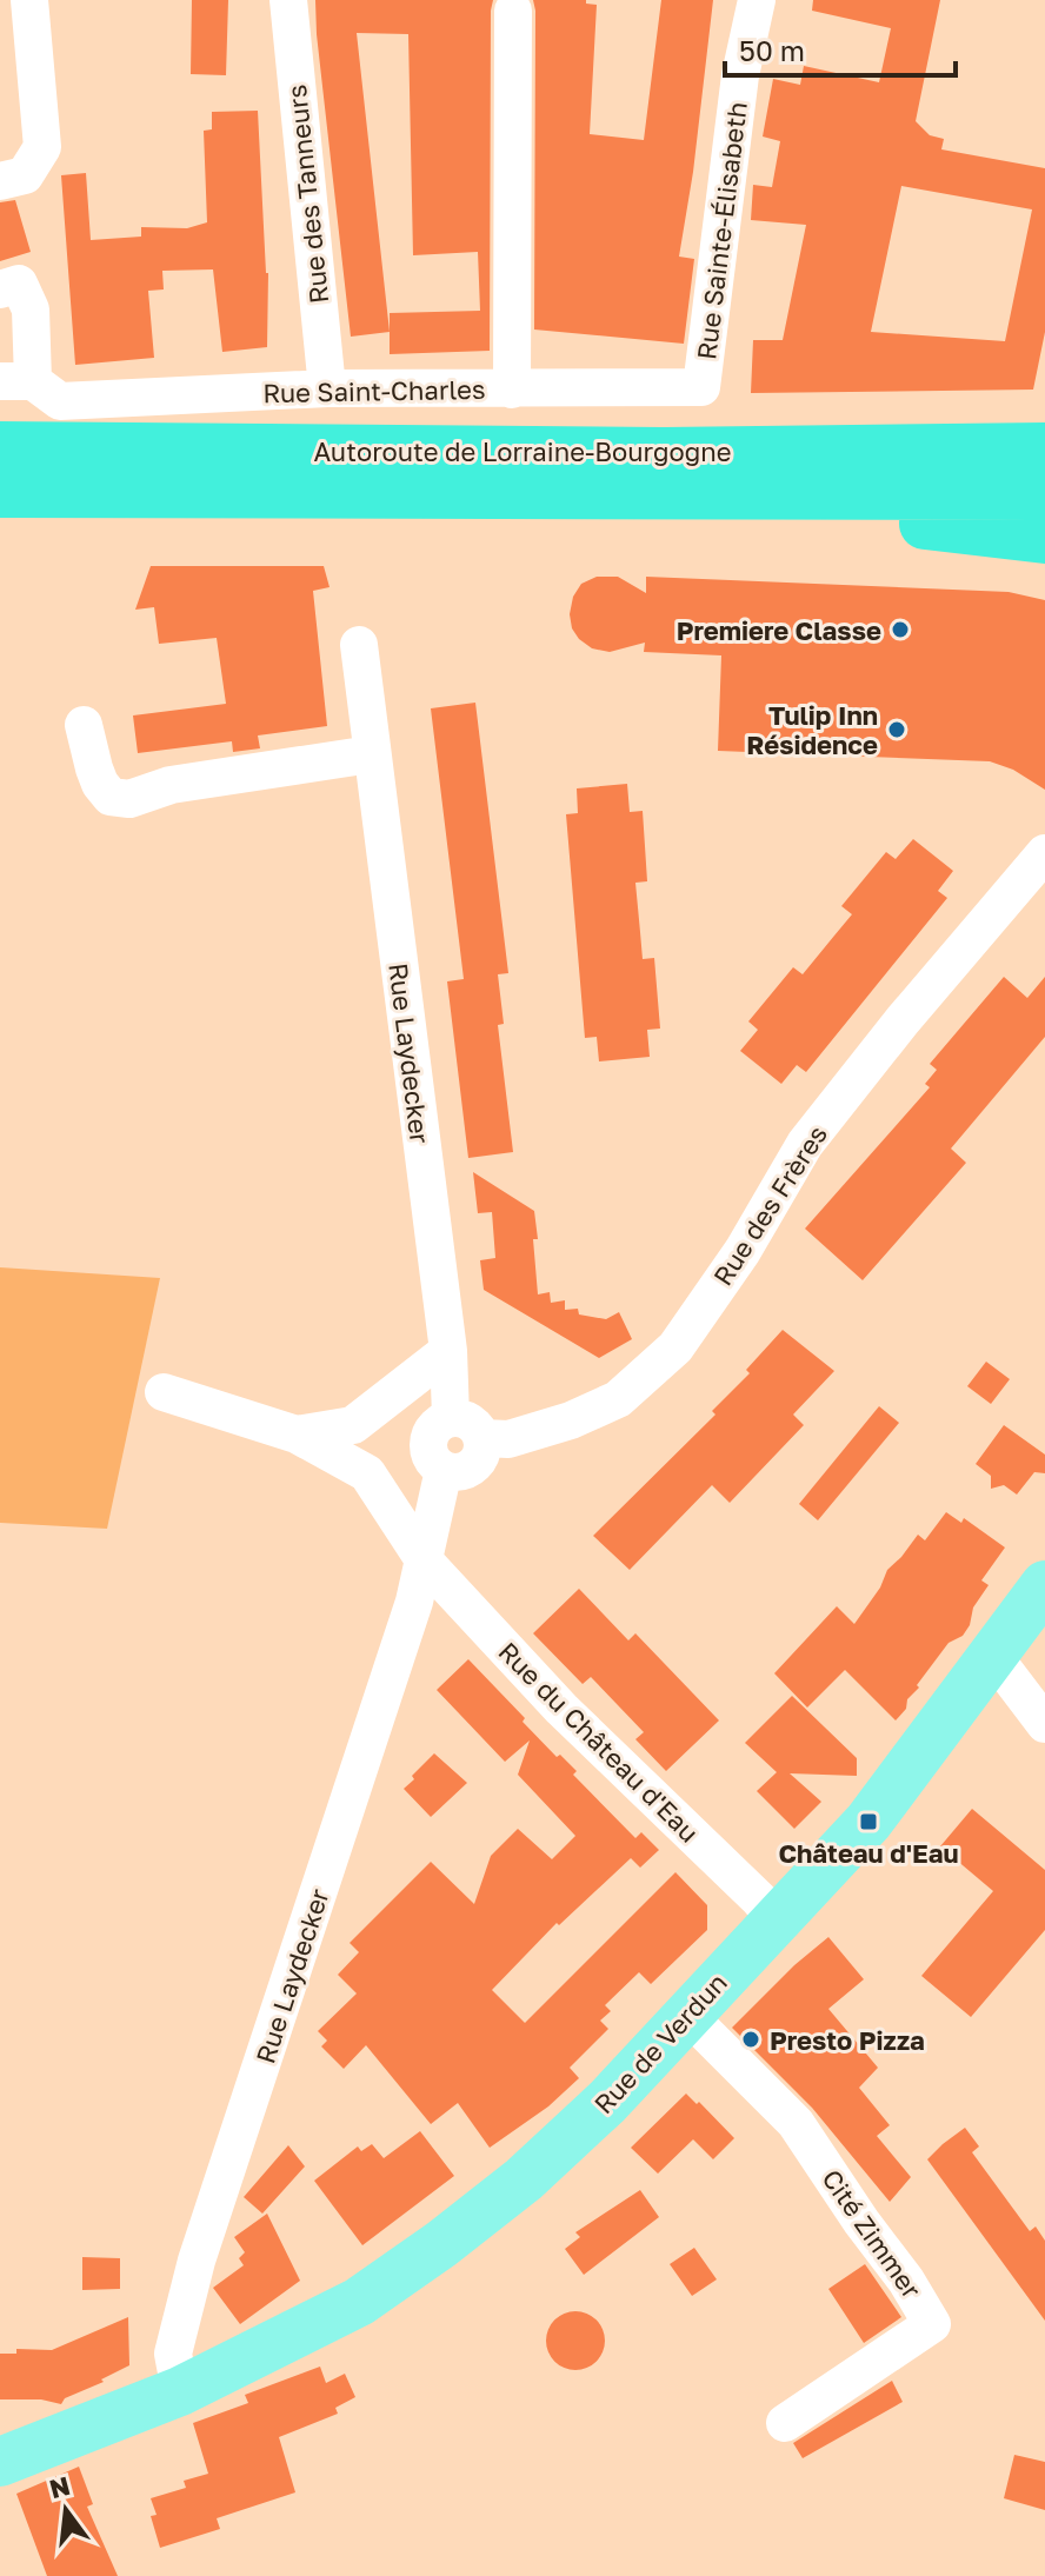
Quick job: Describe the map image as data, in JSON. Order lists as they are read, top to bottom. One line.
{"streets":{"highway":["Autoroute de Lorraine-Bourgogne"],"main road":["Rue de Verdun"],"street":["Rue des Tanneurs","Rue Sainte-Élisabeth","Rue Saint-Charles","Rue Laydecker","Rue des Frères","Rue du Château d'Eau","Cité Zimmer"]},"crossings":[["Rue des Tanneurs","Rue Saint-Charles"],["Rue Sainte-Élisabeth","Rue Saint-Charles"],["Rue Laydecker","Rue des Frères"],["Rue Laydecker","Rue du Château d'Eau"],["Rue Laydecker","Rue de Verdun"],["Rue du Château d'Eau","Rue de Verdun"],["Rue de Verdun","Cité Zimmer"]],"places":{"other":["Premiere Classe","Tulip Inn Résidence","Presto Pizza"],"transit":["Château d'Eau"]},"scale_bar":"50 m","north":"top"}
